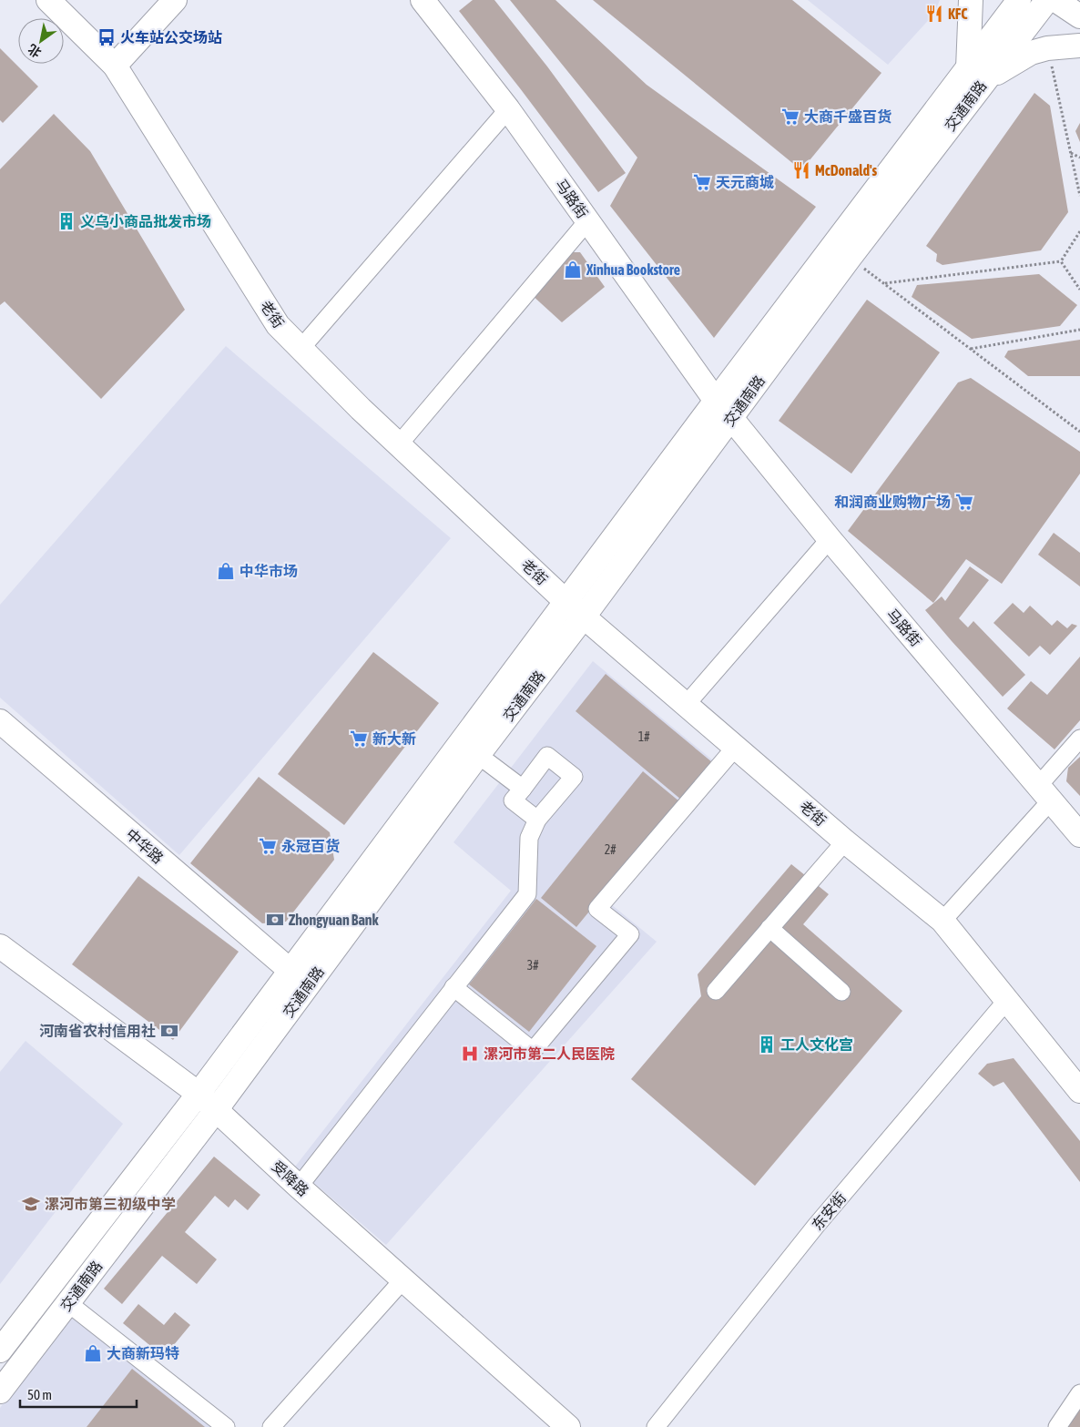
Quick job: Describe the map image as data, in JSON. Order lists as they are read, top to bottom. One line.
{"streets":{"street":["交通南路","马路街","老街","中华路","受降路","东安街"]},"crossings":[["交通南路","马路街"],["交通南路","老街"],["交通南路","中华路"],["交通南路","受降路"],["老街","东安街"]],"places":{"restaurant":["KFC","McDonald's"],"bus stop":["火车站公交场站"],"supermarket":["大商千盛百货","天元商城","和润商业购物广场","新大新","永冠百货"],"building":["义乌小商品批发市场","工人文化宫"],"shop":["Xinhua Bookstore","中华市场","大商新玛特"],"bank":["Zhongyuan Bank","河南省农村信用社"],"hospital":["漯河市第二人民医院"],"school or university":["漯河市第三初级中学"]},"house_numbers":["1#","2#","3#"],"scale_bar":"50 m","north":"bottom left"}
